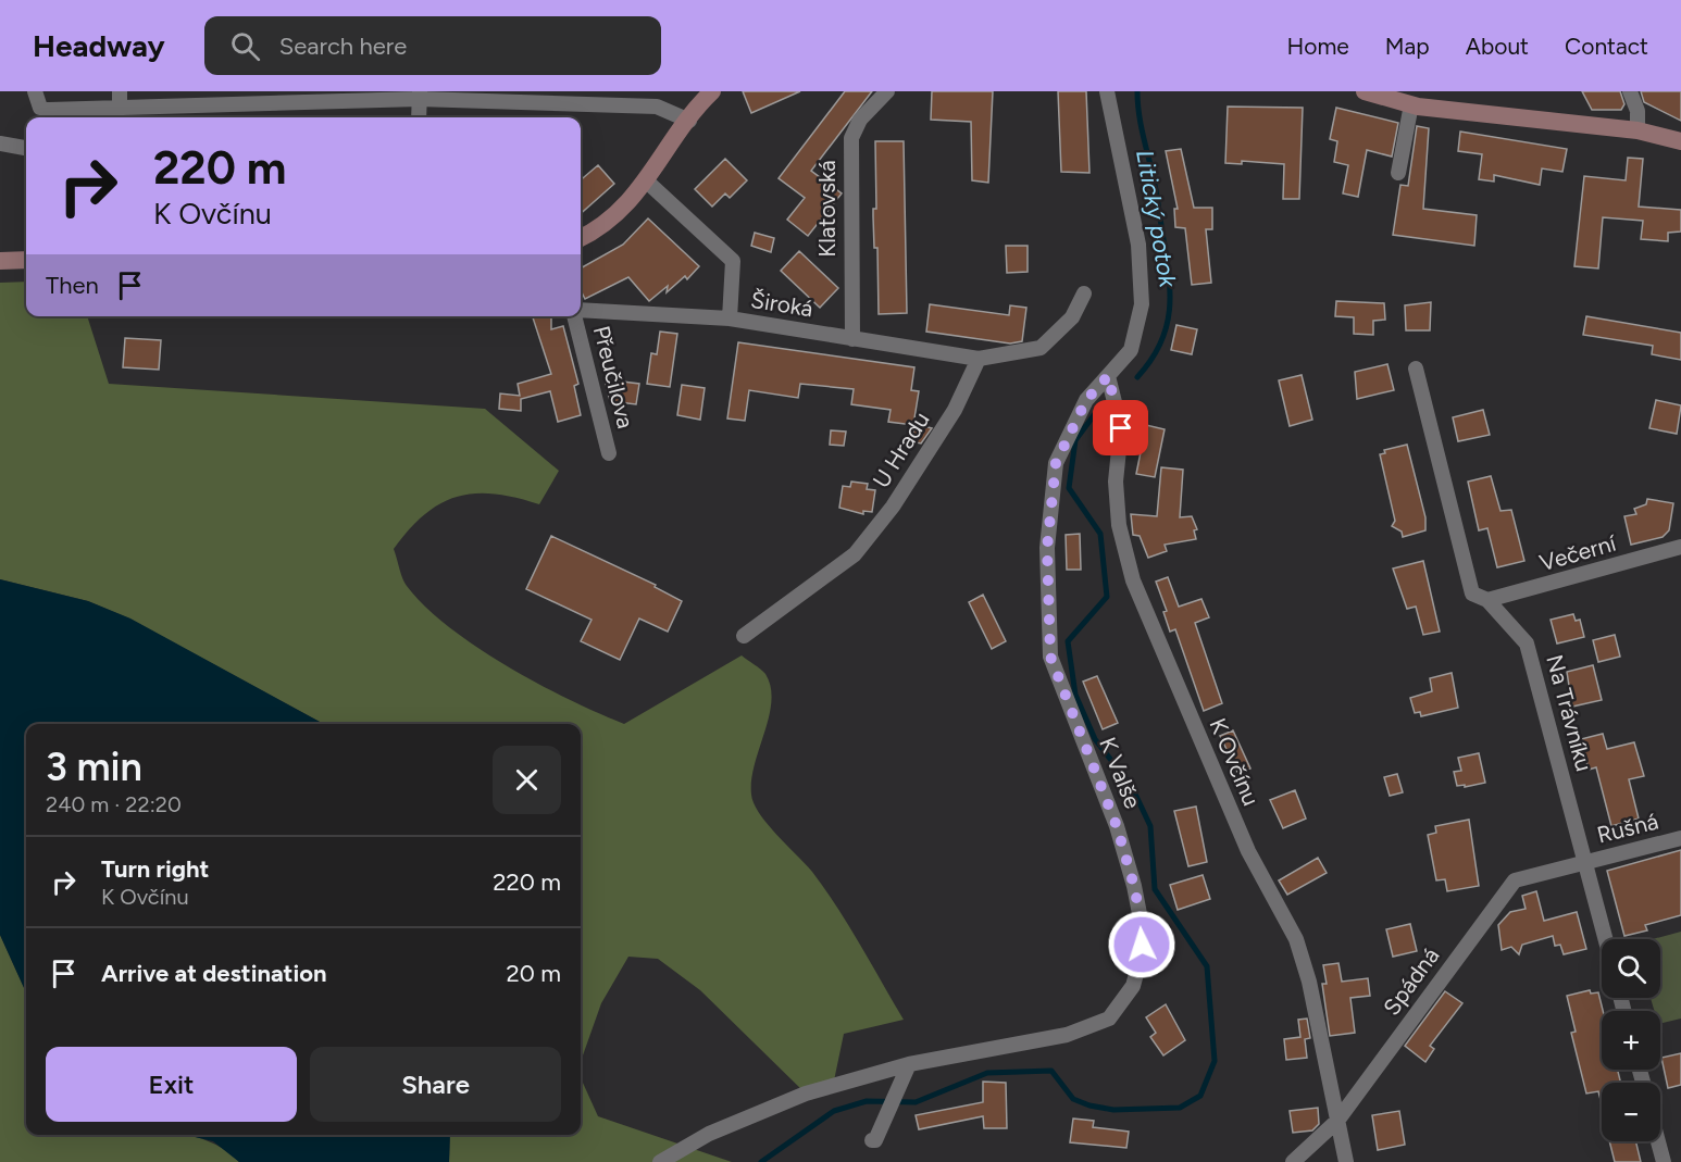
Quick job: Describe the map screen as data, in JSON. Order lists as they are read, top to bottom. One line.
{"streets":{"street":["Klatovská","Široká","Přeučilova","U Hradu","Večerní","Na Trávníku","K Ovčínu","K Valše","Rušná","Spádná"]},"crossings":[["Klatovská","Široká"],["Široká","U Hradu"],["Večerní","Na Trávníku"],["Na Trávníku","Rušná"],["Na Trávníku","Spádná"],["K Ovčínu","K Valše"],["K Ovčínu","Spádná"],["Rušná","Spádná"]],"water":["Litický potok"],"page":{"header":"Headway","search":"Search here","nav":["Home","Map","About","Contact"],"turn":["220 m","K Ovčínu"],"then":"Then","heading":["3 min","240 m · 22:20"],"list":[{"name":"Turn right","note":"K Ovčínu","value":"220 m"},{"name":"Arrive at destination","value":"20 m"}],"map_buttons":["+","−"],"buttons":["Exit","Share"]}}
